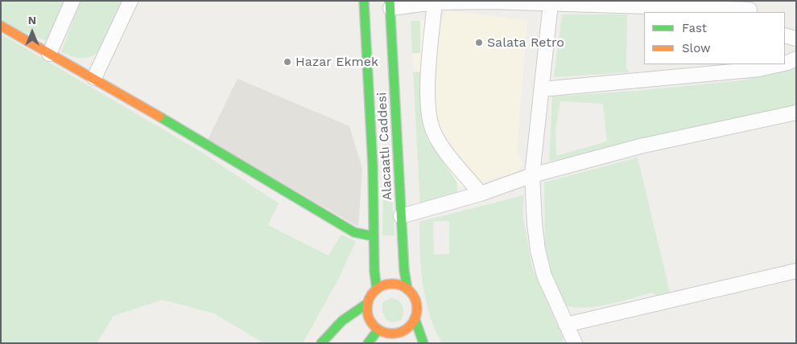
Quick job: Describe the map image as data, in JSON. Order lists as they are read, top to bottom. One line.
{"streets":{"main road":["Alacaatlı Caddesi"]},"places":["Salata Retro","Hazar Ekmek"],"legend":["Fast","Slow"],"north":"top"}
